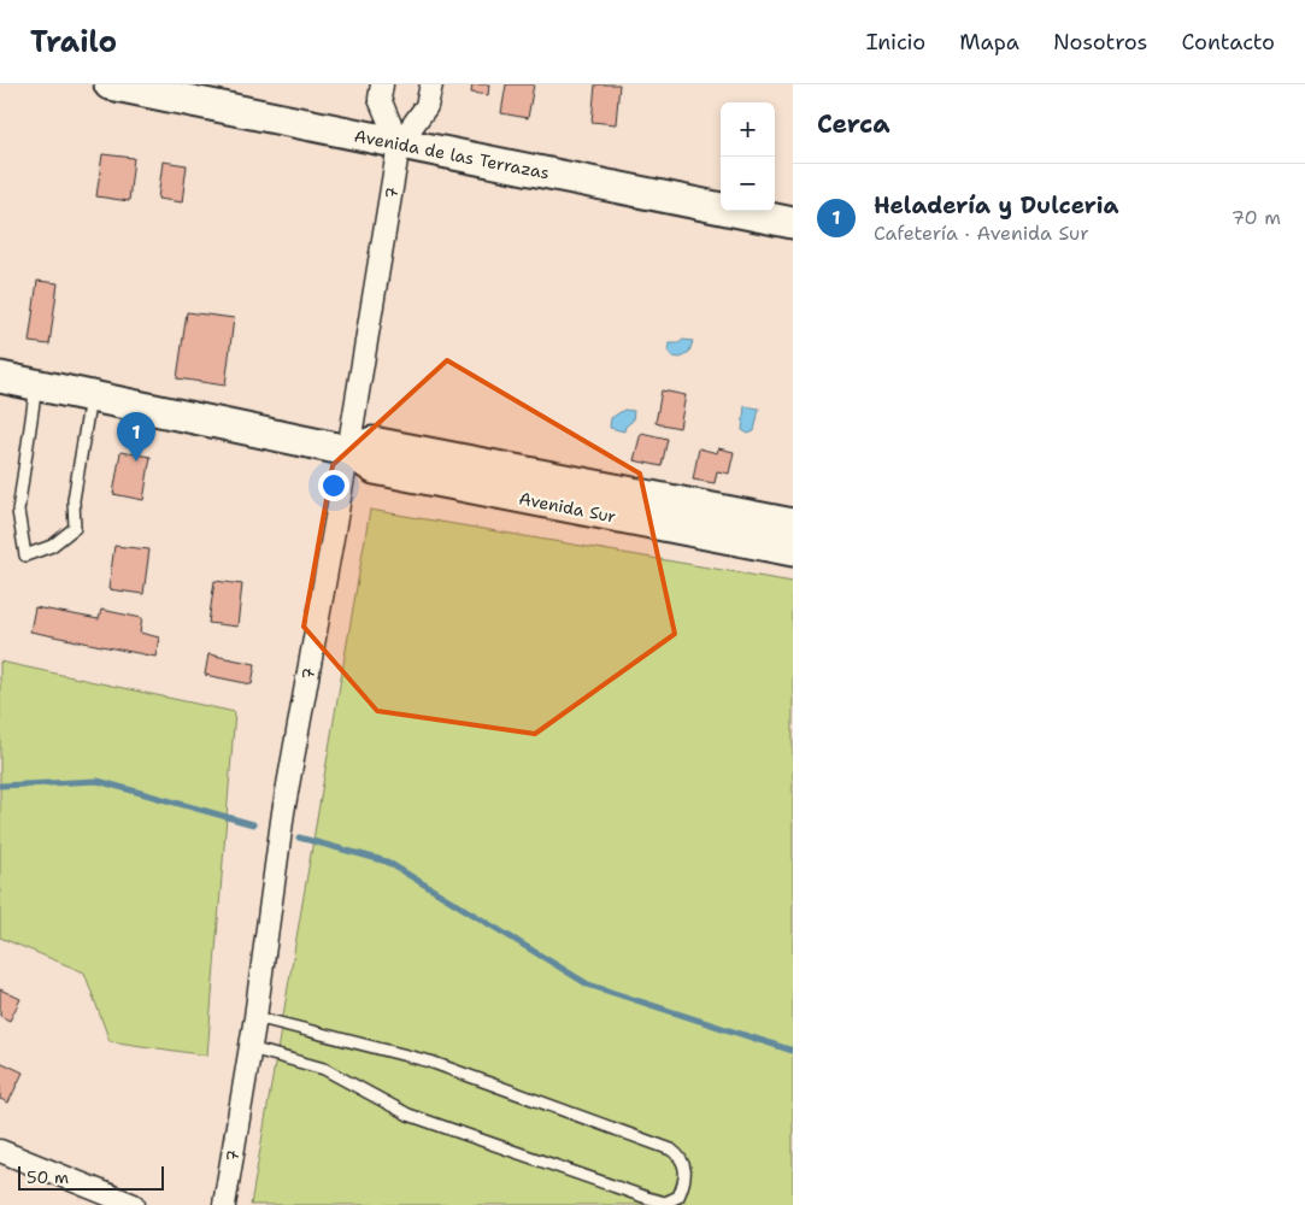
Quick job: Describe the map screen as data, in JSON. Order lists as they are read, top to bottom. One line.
{"streets":{"street":["Avenida de las Terrazas","7","Avenida Sur"]},"crossings":[["Avenida de las Terrazas","7"],["7","Avenida Sur"]],"scale_bar":"50 m","page":{"header":"Trailo","nav":["Inicio","Mapa","Nosotros","Contacto"],"heading":"Cerca","map_buttons":["+","−"],"list":[{"mark":"1","name":"Heladería y Dulceria","note":"Cafetería · Avenida Sur","value":"70 m"}],"pins":"1","scale":"50 m"}}
